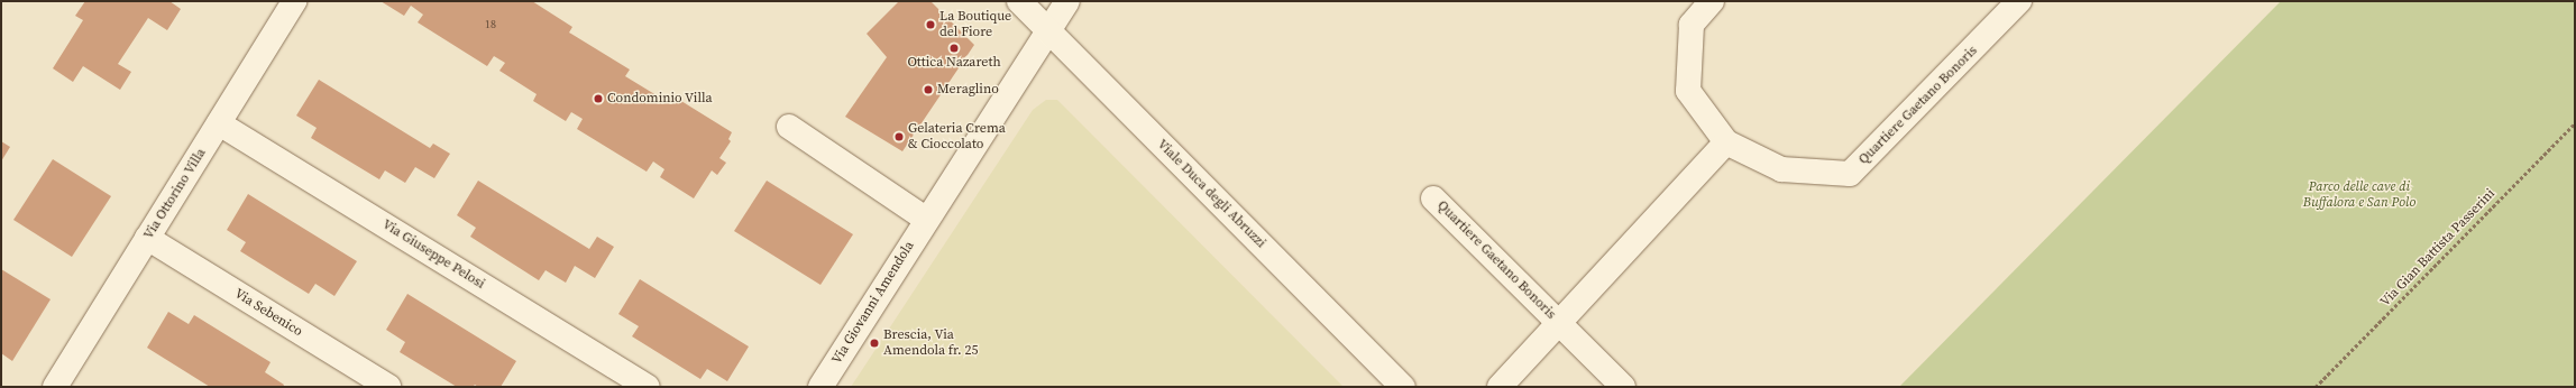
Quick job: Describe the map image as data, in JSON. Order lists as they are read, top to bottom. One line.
{"streets":{"street":["Quartiere Gaetano Bonoris","Via Ottorino Villa","Viale Duca degli Abruzzi","Via Giuseppe Pelosi","Via Giovanni Amendola","Via Sebenico"],"path":["Via Gian Battista Passerini"]},"crossings":[["Via Ottorino Villa","Via Giuseppe Pelosi"],["Via Ottorino Villa","Via Sebenico"],["Viale Duca degli Abruzzi","Via Giovanni Amendola"]],"parks":["Parco delle cave di Buffalora e San Polo"],"places":["La Boutique del Fiore","Ottica Nazareth","Meraglino","Condominio Villa","Gelateria Crema & Cioccolato","Brescia, Via Amendola fr. 25"],"house_numbers":["18"]}
